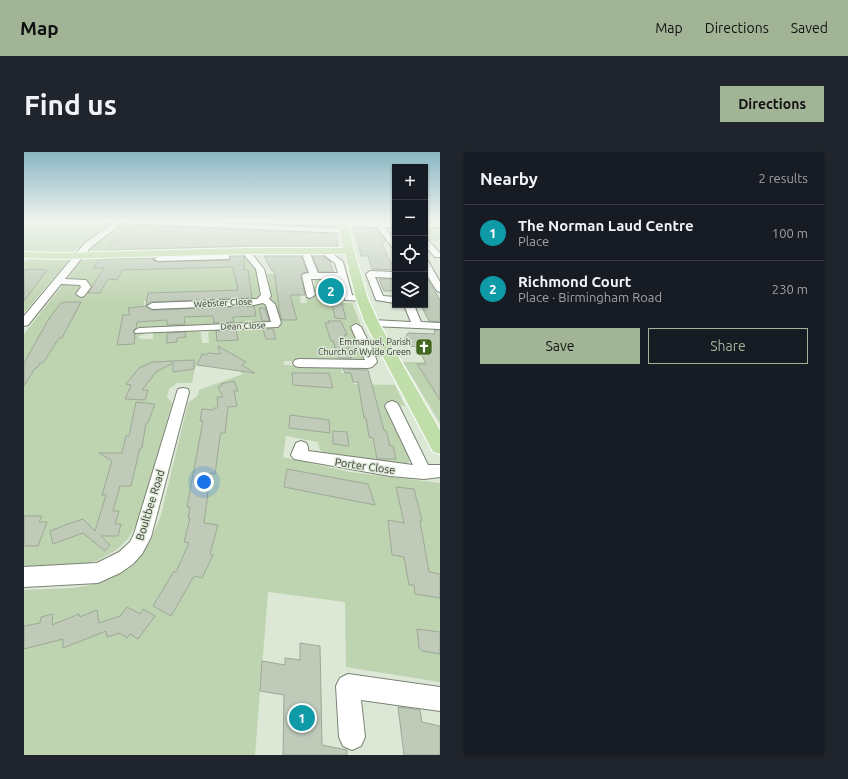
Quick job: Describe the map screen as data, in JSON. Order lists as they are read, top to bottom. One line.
{"streets":{"street":["Webster Close","Dean Close","Porter Close","Boultbee Road"]},"crossings":[["Webster Close","Dean Close"]],"places":{"church":["Emmanuel, Parish Church of Wylde Green"]},"page":{"header":"Map","nav":["Map","Directions","Saved"],"buttons":["Directions",["Save","Share"]],"title":"Find us","heading":["Nearby","2 results"],"map_buttons":["+","−"],"list":[{"mark":"1","name":"The Norman Laud Centre","note":"Place","value":"100 m"},{"mark":"2","name":"Richmond Court","note":"Place · Birmingham Road","value":"230 m"}],"pins":["2","1"]}}
